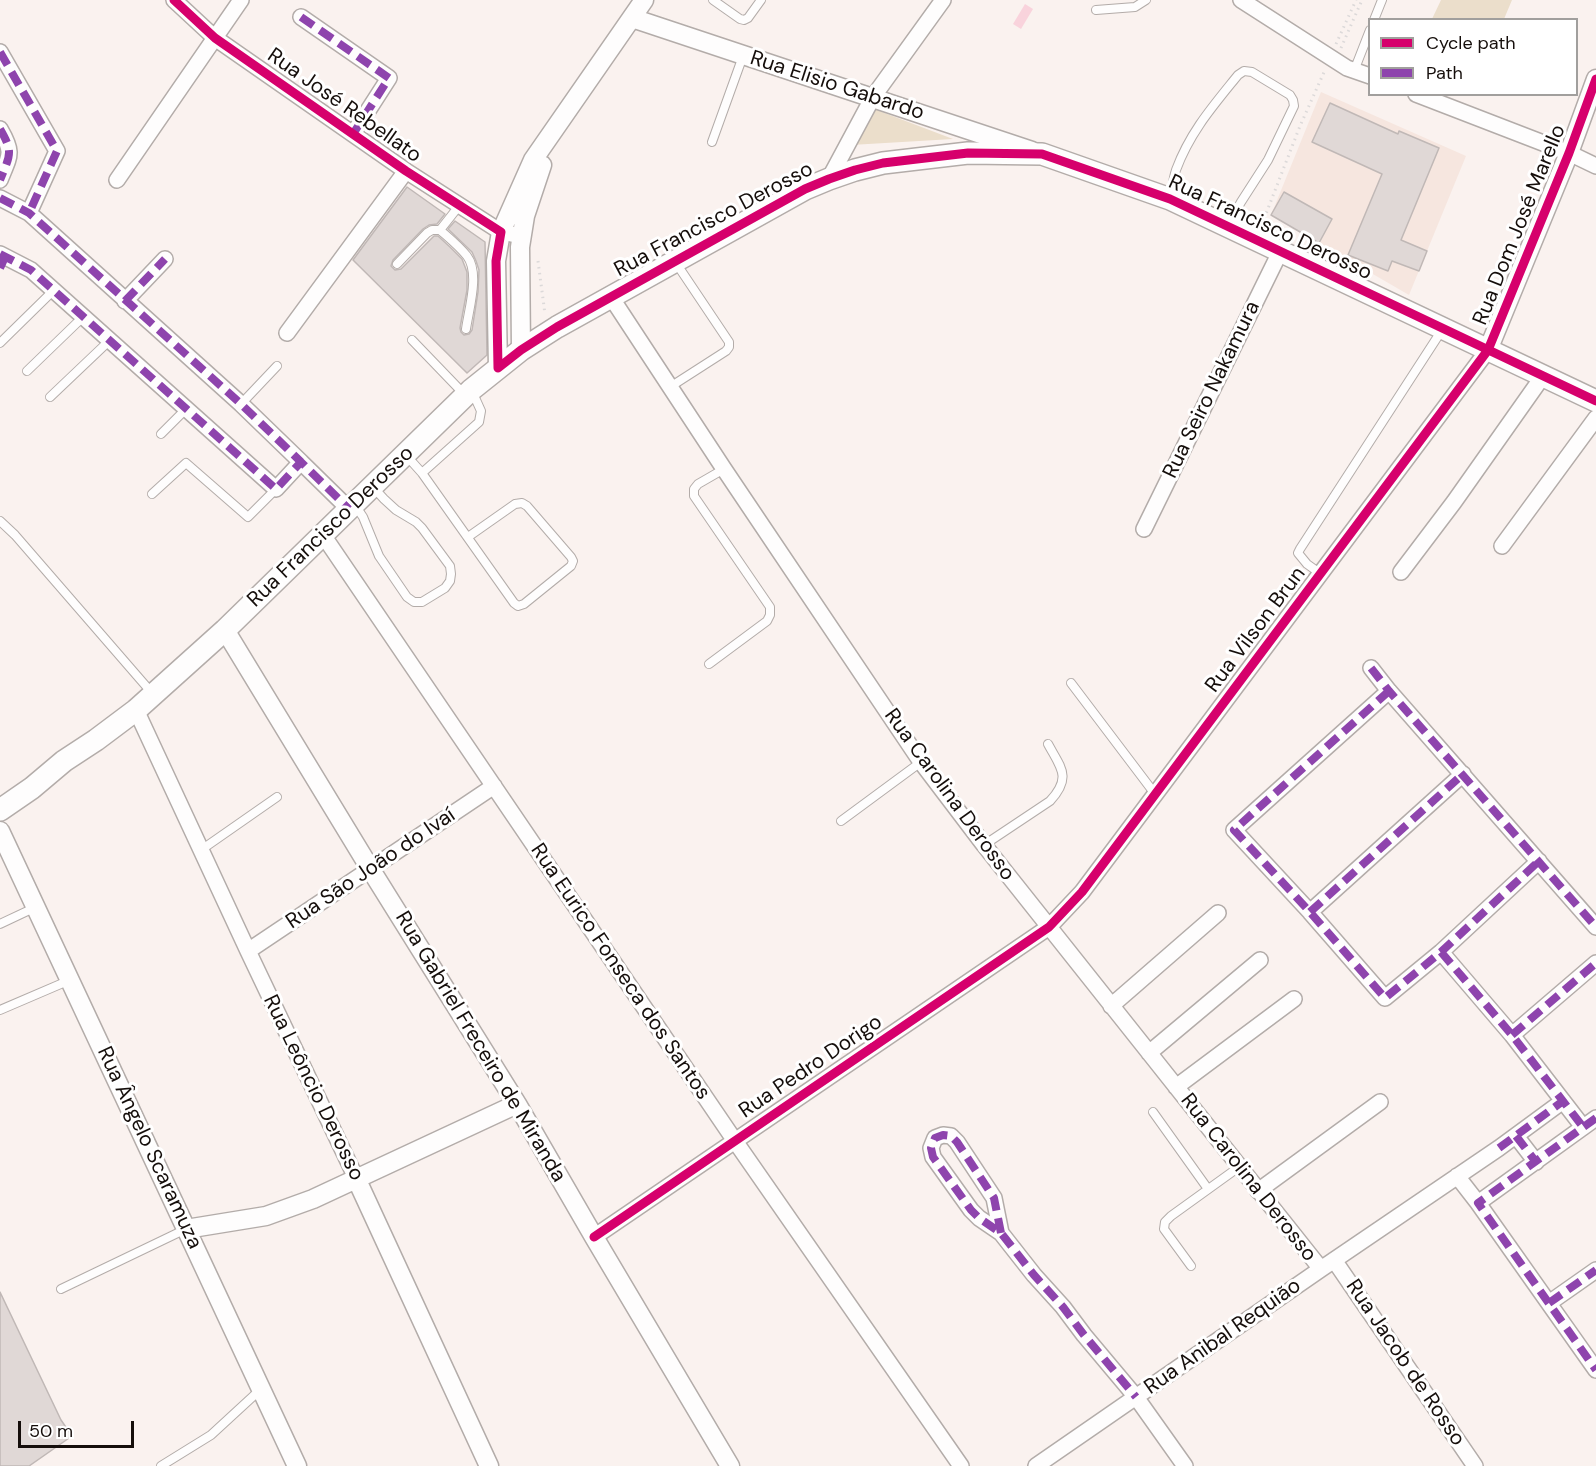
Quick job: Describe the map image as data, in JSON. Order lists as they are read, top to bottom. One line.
{"streets":{"main road":["Rua Francisco Derosso"],"street":["Rua Elisio Gabardo","Rua José Rebellato","Rua Dom José Marello","Rua Seiro Nakamura","Rua Vilson Brun","Rua Carolina Derosso","Rua São João do Ivaí","Rua Eurico Fonseca dos Santos","Rua Gabriel Freceiro de Miranda","Rua Pedro Dorigo","Rua Leôncio Derosso","Rua Ângelo Scaramuza","Rua Anibal Requião","Rua Jacob de Rosso"]},"crossings":[["Rua Elisio Gabardo","Rua Francisco Derosso"],["Rua Francisco Derosso","Rua Dom José Marello"],["Rua Francisco Derosso","Rua Seiro Nakamura"],["Rua Francisco Derosso","Rua Vilson Brun"],["Rua Francisco Derosso","Rua Carolina Derosso"],["Rua Francisco Derosso","Rua Eurico Fonseca dos Santos"],["Rua Francisco Derosso","Rua Gabriel Freceiro de Miranda"],["Rua Francisco Derosso","Rua Leôncio Derosso"],["Rua Dom José Marello","Rua Vilson Brun"],["Rua Vilson Brun","Rua Carolina Derosso"],["Rua Vilson Brun","Rua Pedro Dorigo"],["Rua Carolina Derosso","Rua Pedro Dorigo"],["Rua Carolina Derosso","Rua Anibal Requião"],["Rua São João do Ivaí","Rua Eurico Fonseca dos Santos"],["Rua São João do Ivaí","Rua Gabriel Freceiro de Miranda"],["Rua São João do Ivaí","Rua Leôncio Derosso"],["Rua Eurico Fonseca dos Santos","Rua Pedro Dorigo"],["Rua Gabriel Freceiro de Miranda","Rua Pedro Dorigo"],["Rua Anibal Requião","Rua Jacob de Rosso"]],"legend":["Cycle path","Path"],"scale_bar":"50 m"}
